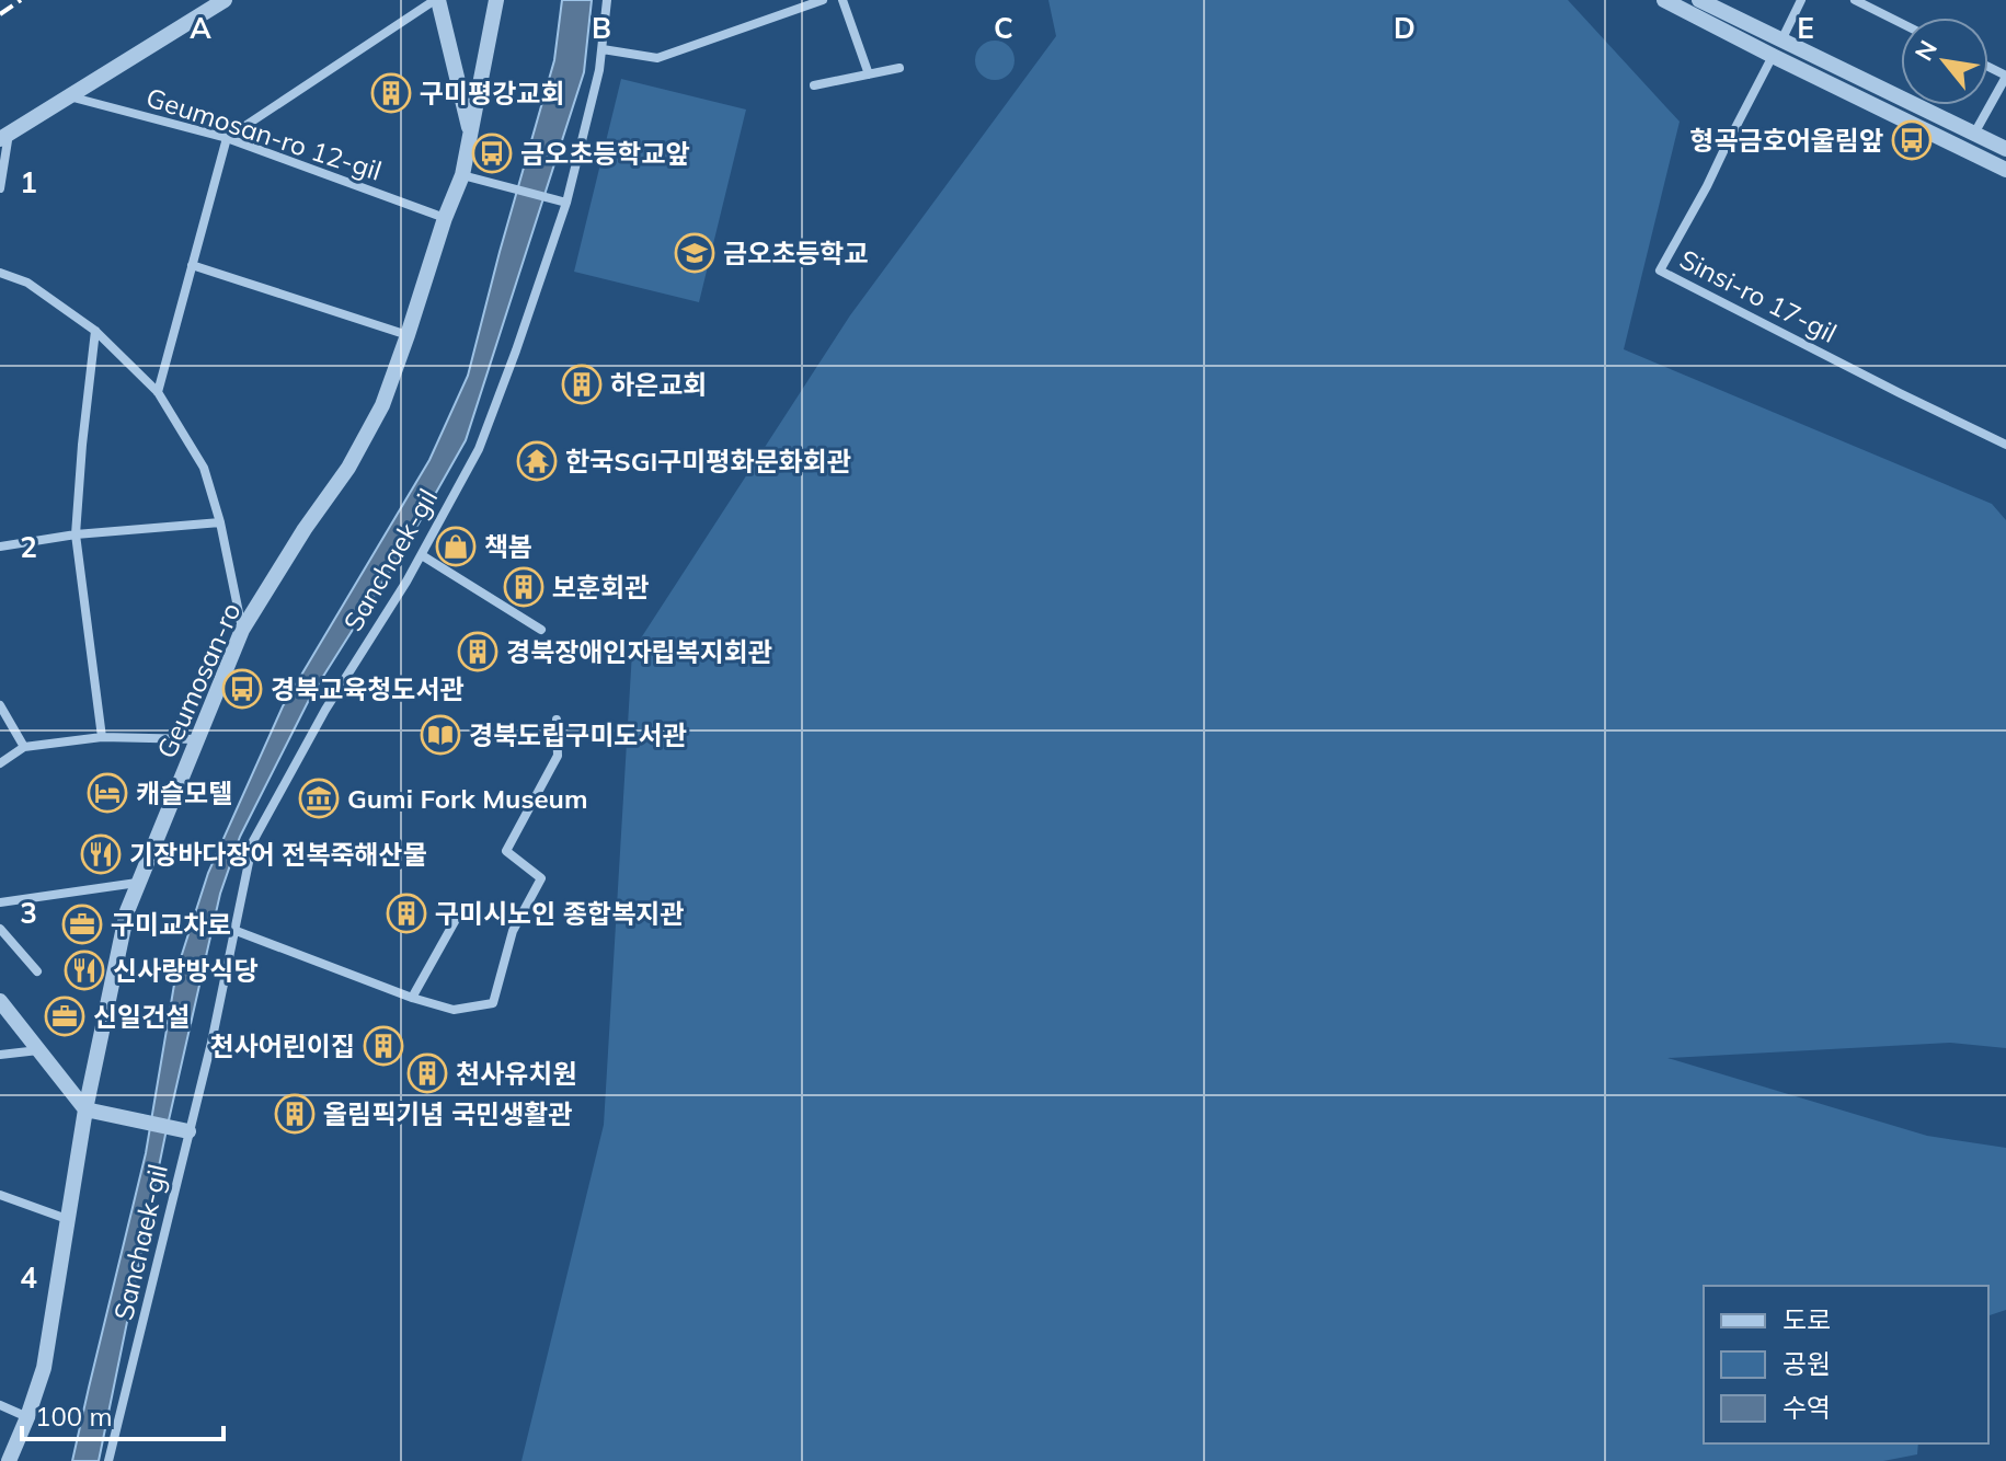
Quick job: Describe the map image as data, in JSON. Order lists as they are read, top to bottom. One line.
{"streets":{"street":["Geumosan-ro 12-gil","Sinsi-ro 17-gil","Sanchaek-gil","Geumosan-ro"]},"crossings":[["Geumosan-ro 12-gil","Geumosan-ro"]],"places":{"building":["구미평강교회","하은교회","보훈회관","경북장애인자립복지회관","구미시노인 종합복지관","천사어린이집","천사유치원","올림픽기념 국민생활관"],"bus stop":["형곡금호어울림앞","금오초등학교앞","경북교육청도서관"],"school or university":["금오초등학교"],"temple":["한국SGI구미평화문화회관"],"shop":["책봄"],"library":["경북도립구미도서관"],"hotel":["캐슬모텔"],"museum":["Gumi Fork Museum"],"restaurant":["기장바다장어 전복죽해산물","신사랑방식당"],"office":["구미교차로","신일건설"]},"legend":["도로","공원","수역"],"scale_bar":"100 m","north":"top left","grid":{"columns":["A","B","C","D","E"],"rows":["1","2","3","4"]}}
